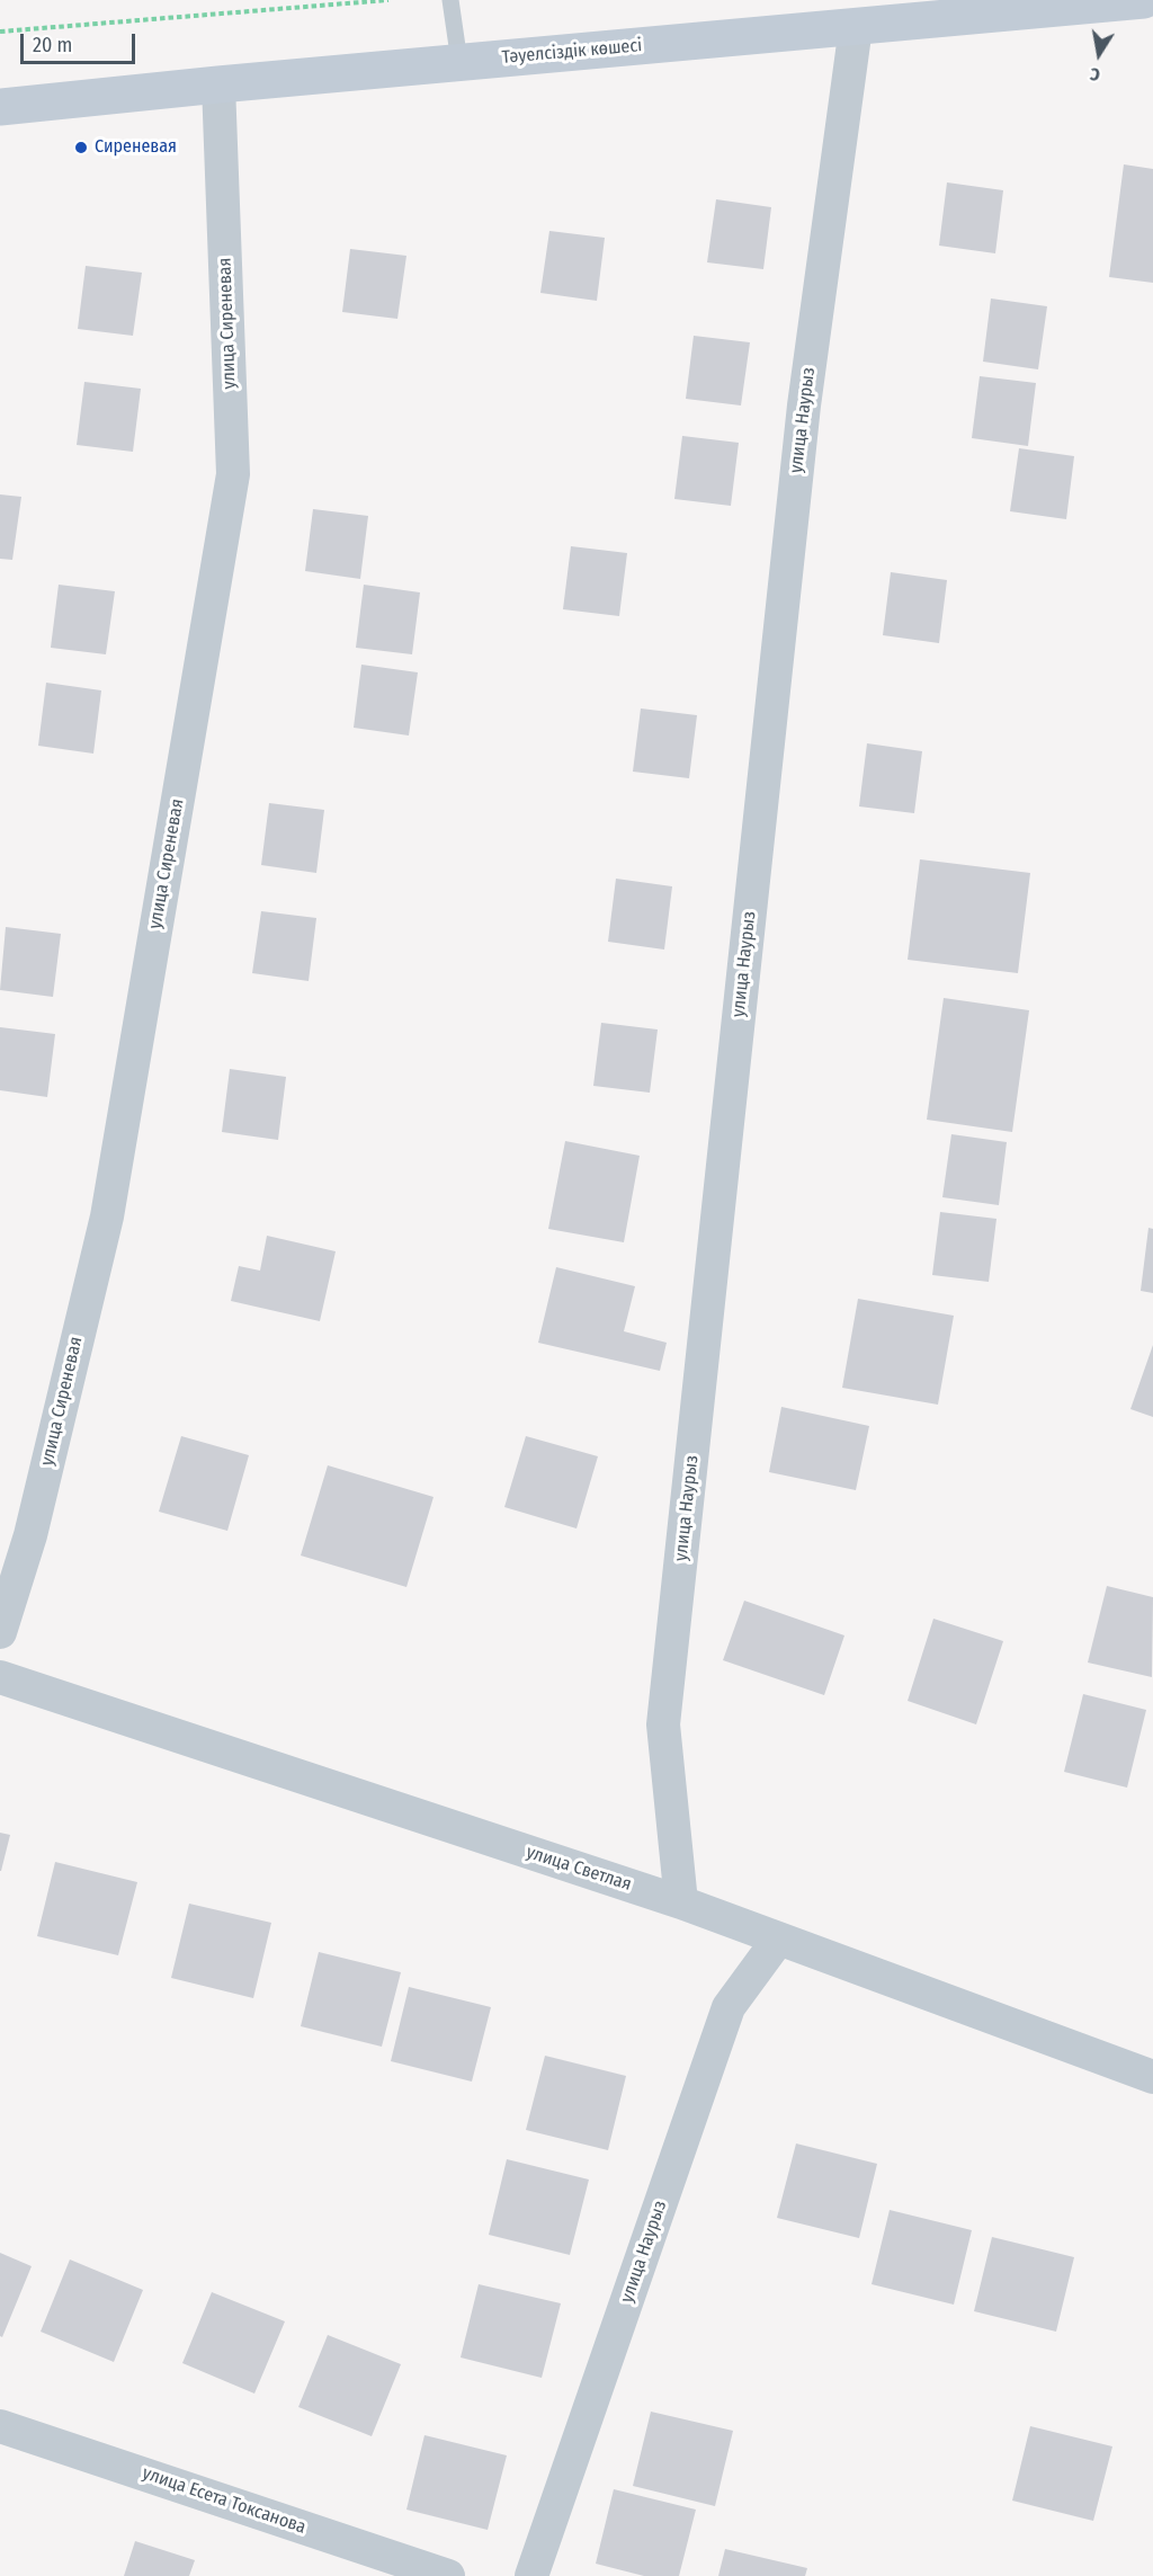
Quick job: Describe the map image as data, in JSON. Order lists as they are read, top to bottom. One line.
{"streets":{"main road":["Тәуелсіздік көшесі"],"street":["улица Сиреневая","улица Наурыз","улица Светлая","улица Есета Токсанова"]},"crossings":[["Тәуелсіздік көшесі","улица Сиреневая"],["Тәуелсіздік көшесі","улица Наурыз"],["улица Наурыз","улица Светлая"]],"places":["Сиреневая"],"scale_bar":"20 m","north":"bottom"}
